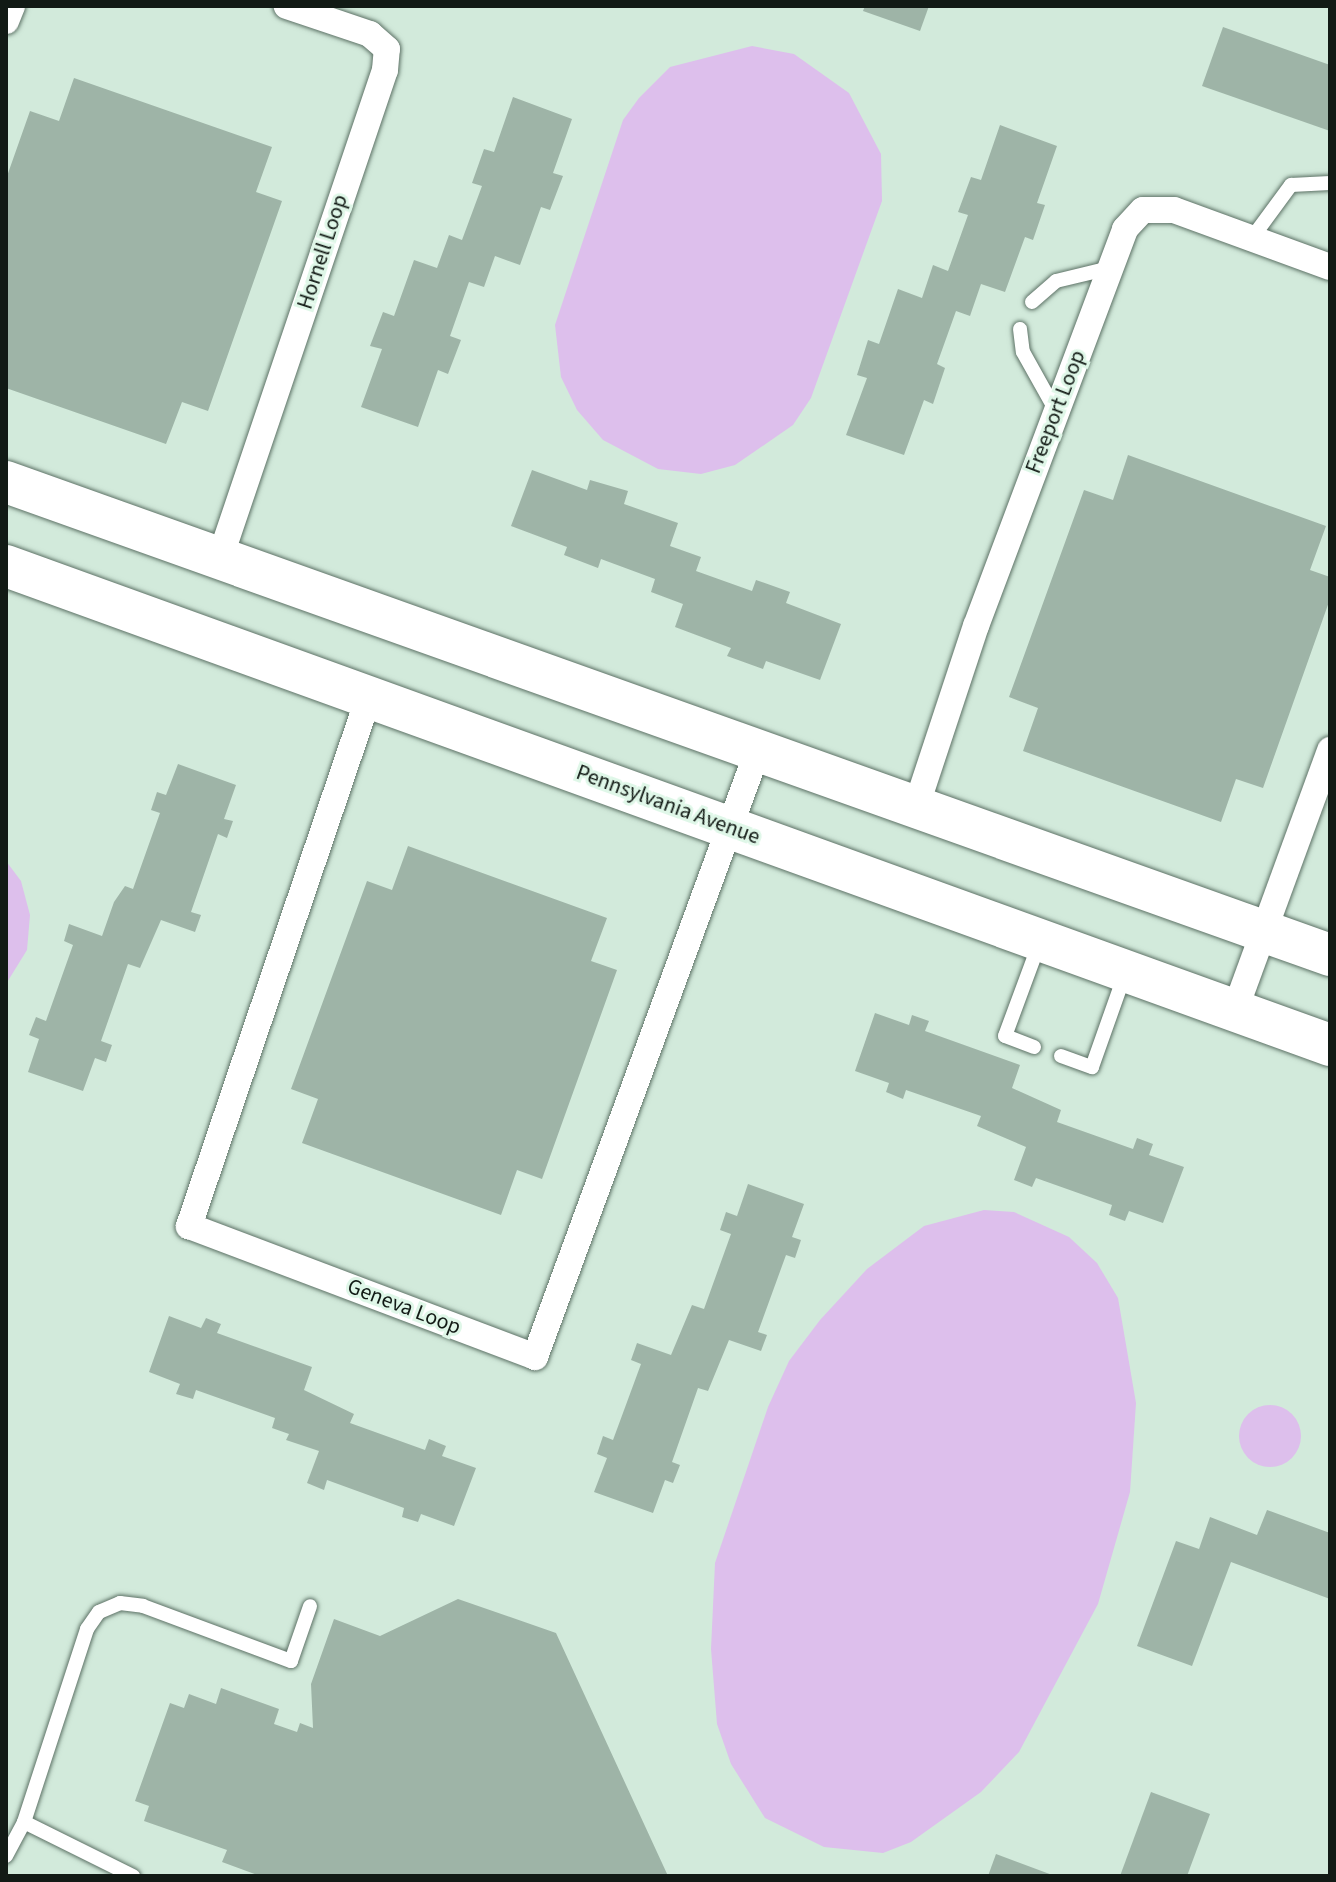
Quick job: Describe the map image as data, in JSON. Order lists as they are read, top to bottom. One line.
{"streets":{"main road":["Pennsylvania Avenue"],"street":["Hornell Loop","Freeport Loop","Geneva Loop"]},"crossings":[["Pennsylvania Avenue","Geneva Loop"]]}
